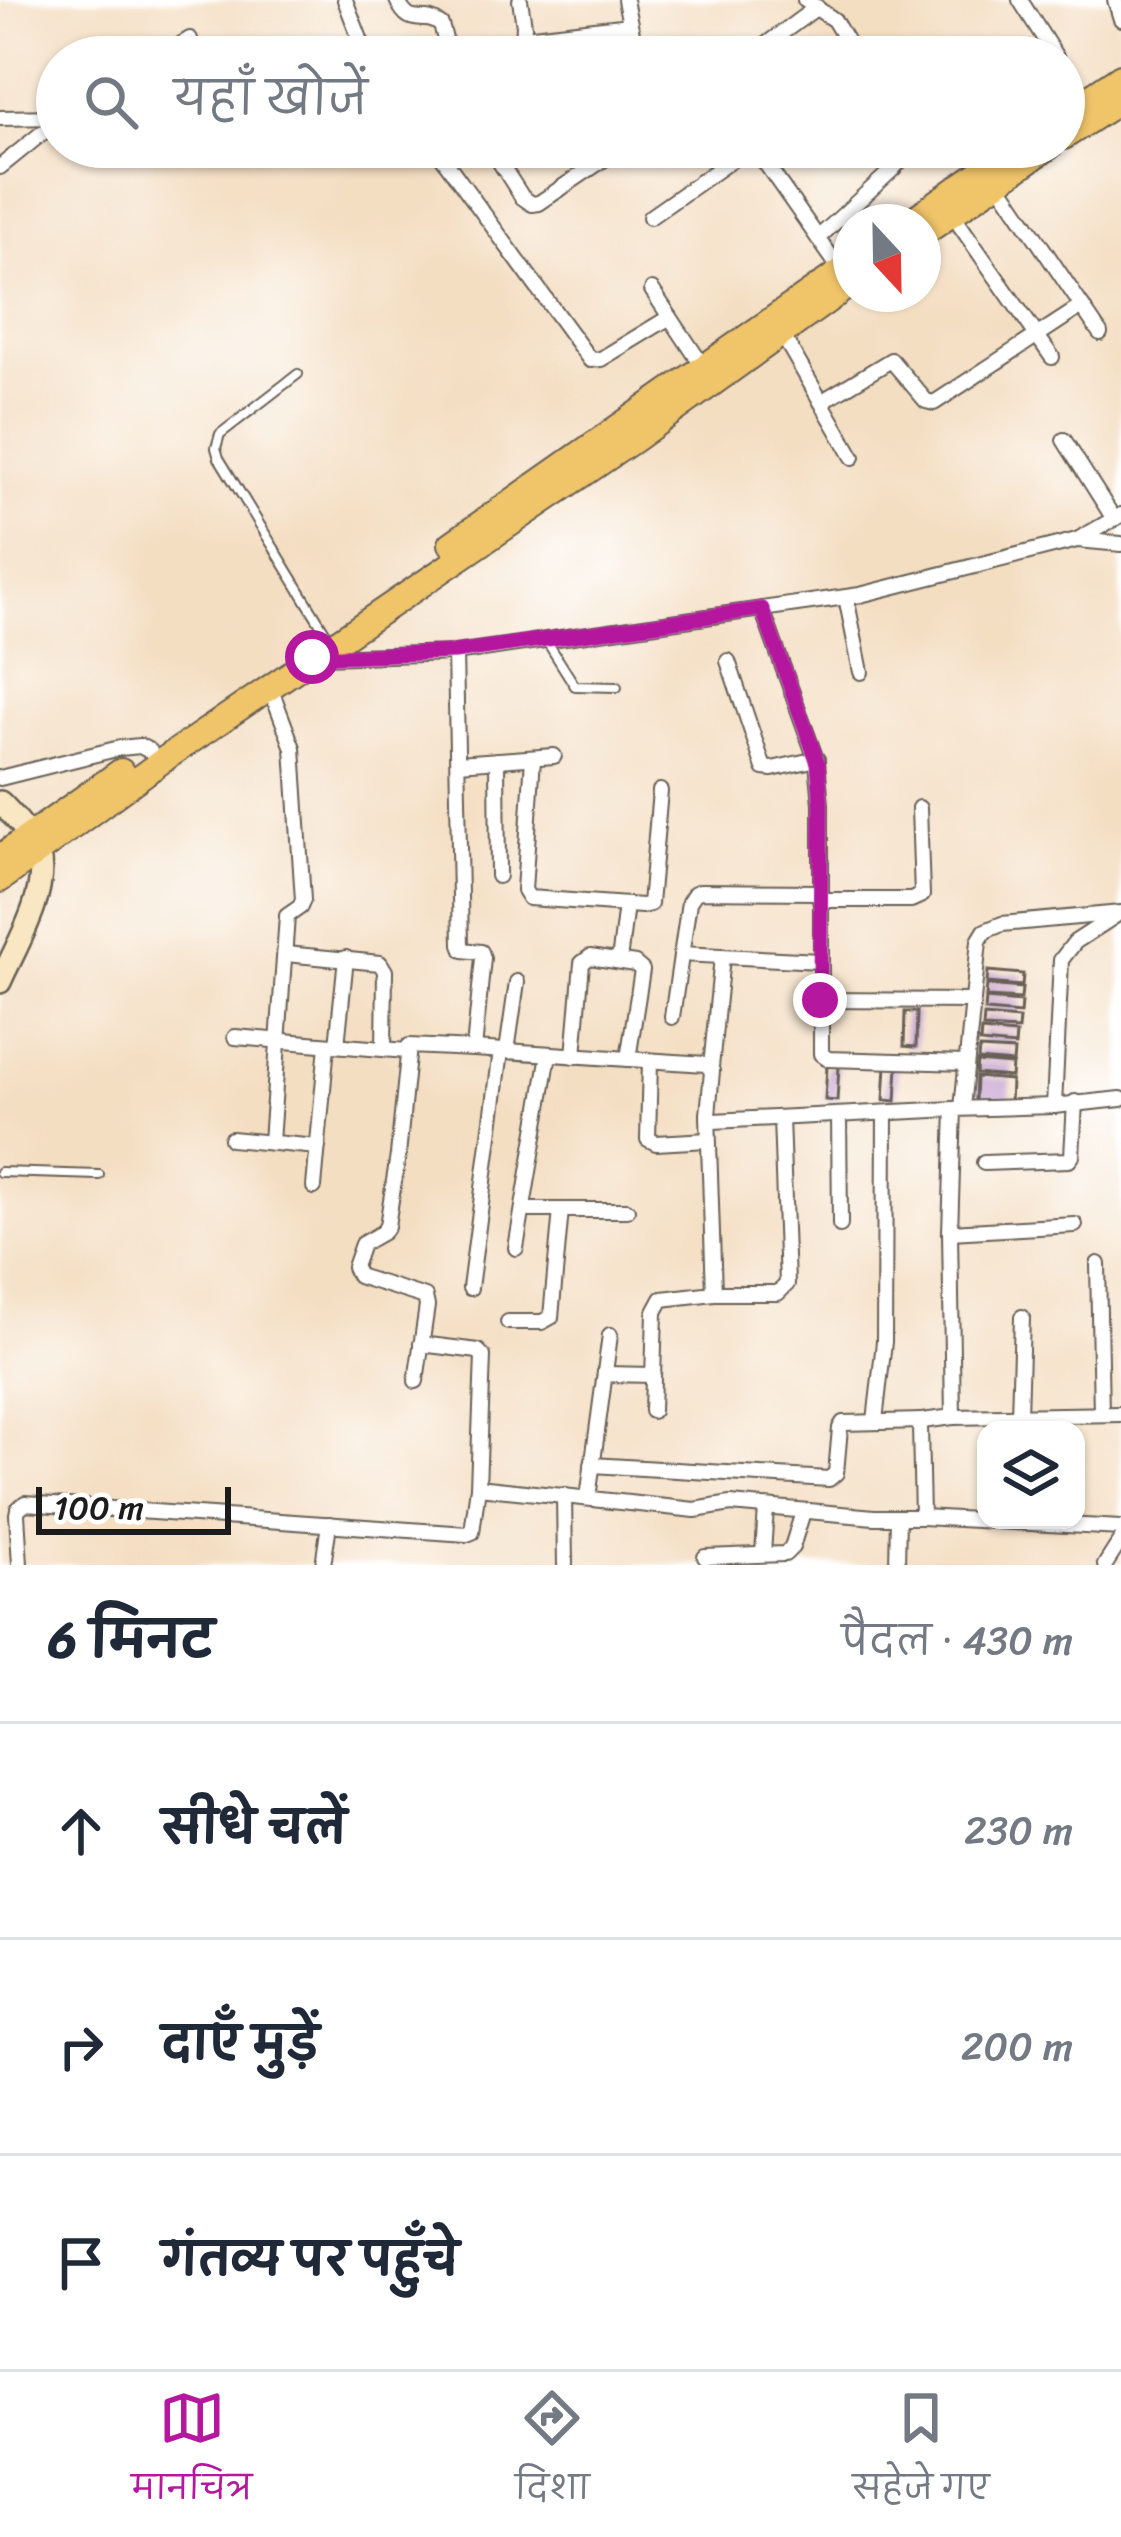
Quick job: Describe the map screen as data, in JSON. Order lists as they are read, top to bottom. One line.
{"scale_bar":"100 m","north":"bottom","page":{"search":"यहाँ खोजें","scale":"100 m","heading":["6 मिनट","पैदल · 430 m"],"list":[["सीधे चलें","230 m"],["दाएँ मुड़ें","200 m"],"गंतव्य पर पहुँचे"],"nav":["मानचित्र","दिशा","सहेजे गए"]}}
